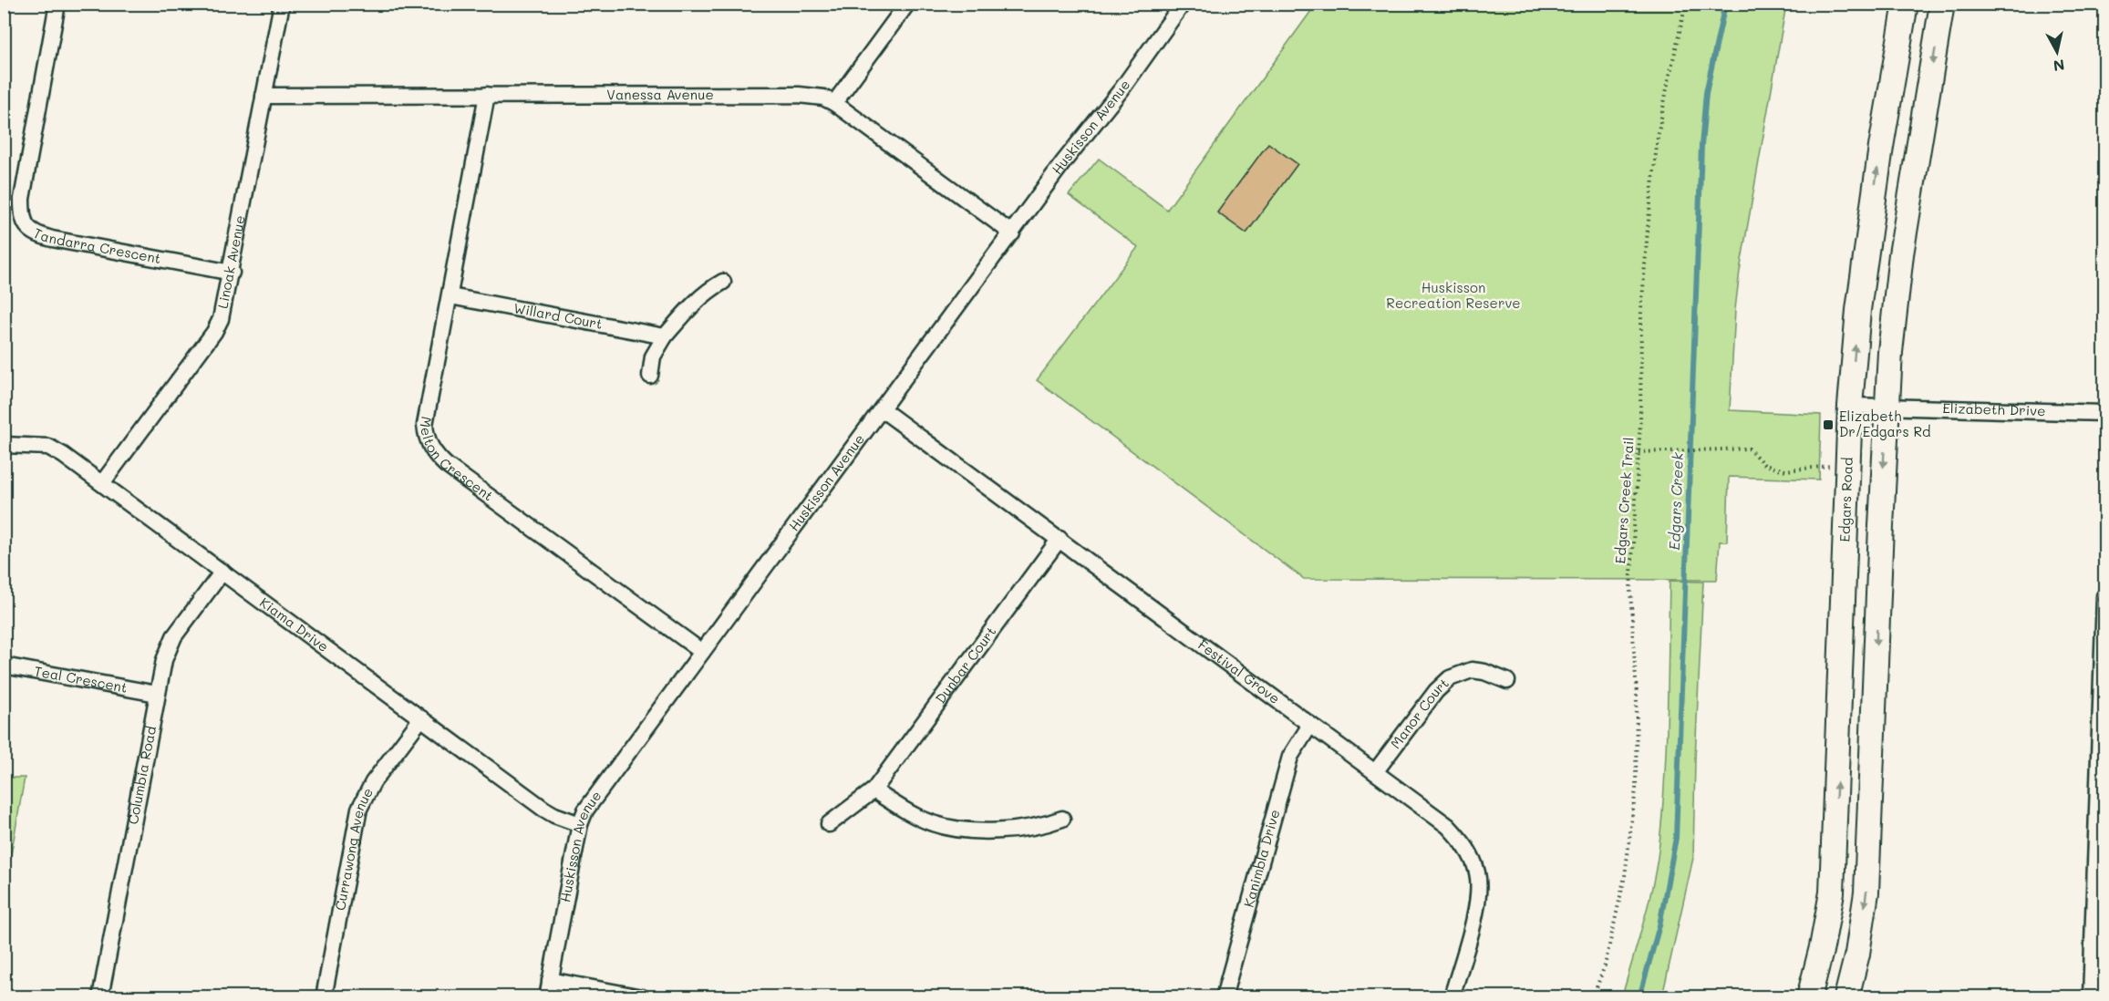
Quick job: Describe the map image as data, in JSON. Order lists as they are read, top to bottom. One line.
{"streets":{"main road":["Edgars Road"],"street":["Vanessa Avenue","Huskisson Avenue","Tandarra Crescent","Linoak Avenue","Willard Court","Elizabeth Drive","Melton Crescent","Kiama Drive","Dunbar Court","Festival Grove","Teal Crescent","Manor Court","Columbia Road","Currawong Avenue","Kanimbla Drive"],"path":["Edgars Creek Trail"]},"crossings":[["Vanessa Avenue","Huskisson Avenue"],["Vanessa Avenue","Linoak Avenue"],["Vanessa Avenue","Melton Crescent"],["Huskisson Avenue","Melton Crescent"],["Huskisson Avenue","Kiama Drive"],["Huskisson Avenue","Festival Grove"],["Tandarra Crescent","Linoak Avenue"],["Linoak Avenue","Kiama Drive"],["Willard Court","Melton Crescent"],["Elizabeth Drive","Edgars Road"],["Kiama Drive","Columbia Road"],["Kiama Drive","Currawong Avenue"],["Dunbar Court","Festival Grove"],["Festival Grove","Manor Court"],["Festival Grove","Kanimbla Drive"],["Teal Crescent","Columbia Road"]],"water":["Edgars Creek"],"parks":["Huskisson Recreation Reserve"],"places":{"transit":["Elizabeth Dr/Edgars Rd"]},"north":"bottom"}
